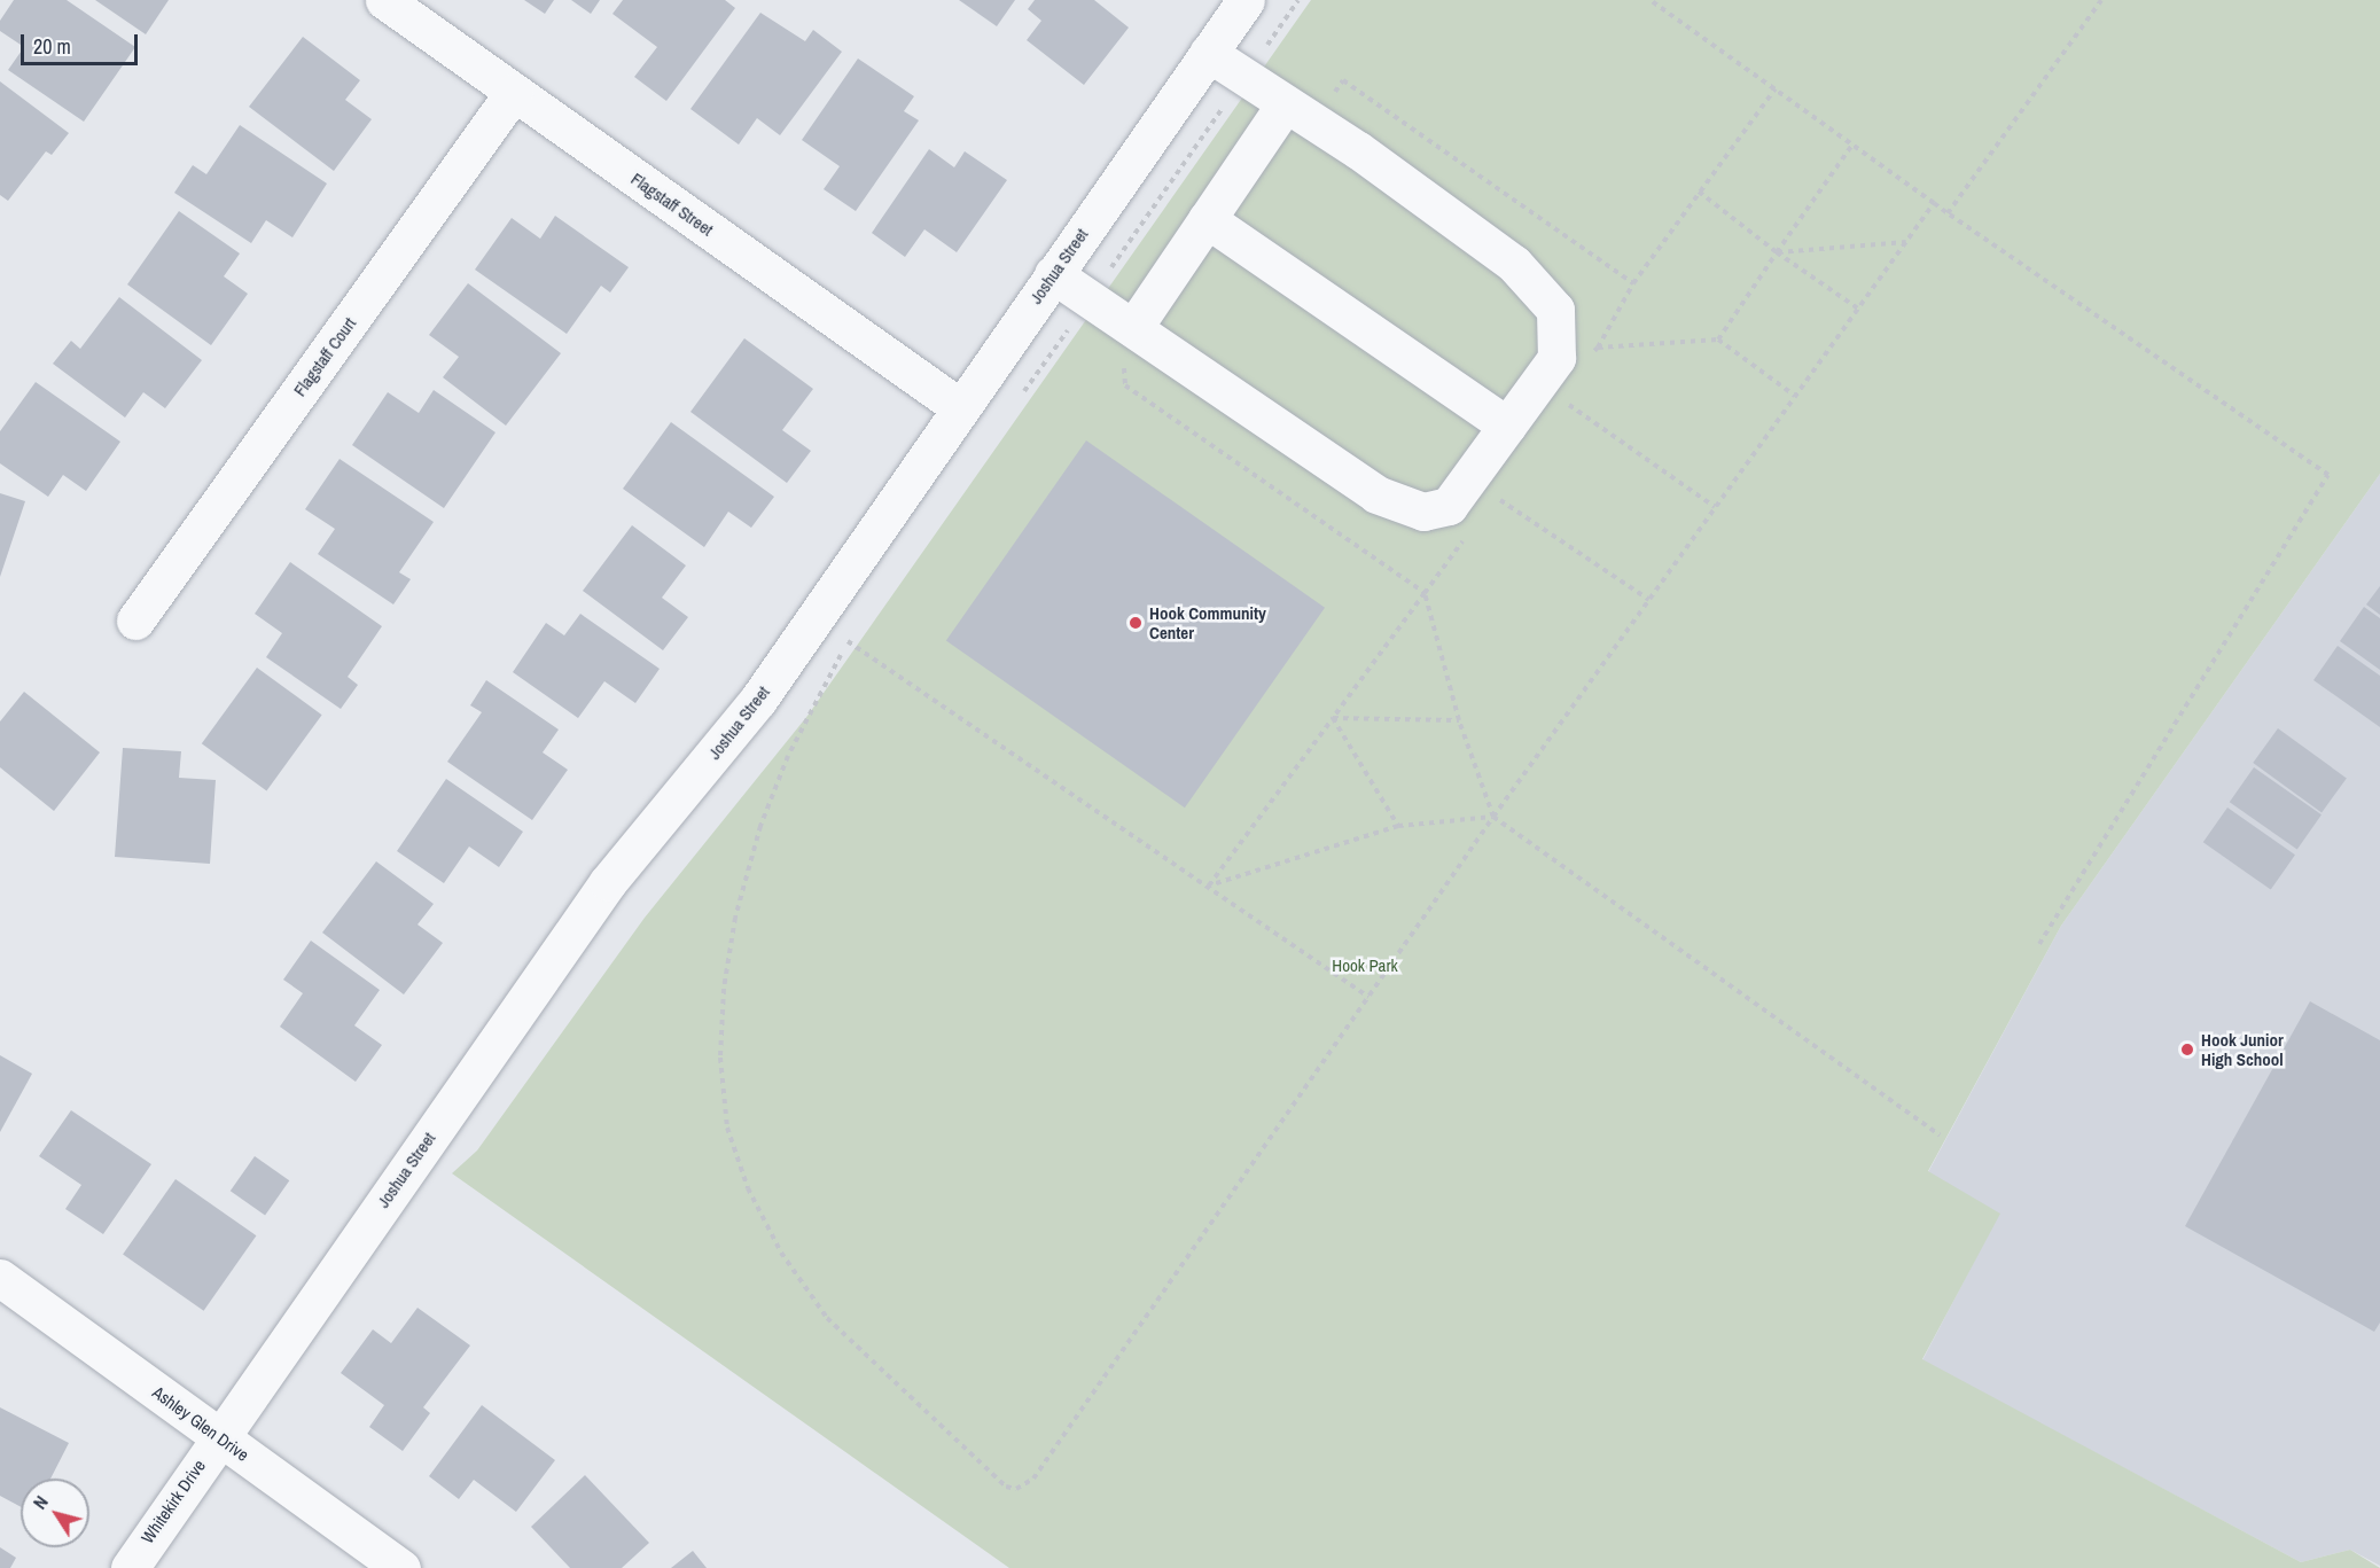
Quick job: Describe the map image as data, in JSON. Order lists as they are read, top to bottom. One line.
{"streets":{"street":["Flagstaff Street","Joshua Street","Flagstaff Court","Ashley Glen Drive","Whitekirk Drive"]},"crossings":[["Flagstaff Street","Joshua Street"],["Flagstaff Street","Flagstaff Court"],["Joshua Street","Ashley Glen Drive"],["Joshua Street","Whitekirk Drive"],["Ashley Glen Drive","Whitekirk Drive"]],"parks":["Hook Park"],"places":["Hook Community Center","Hook Junior High School"],"scale_bar":"20 m","north":"top left"}
